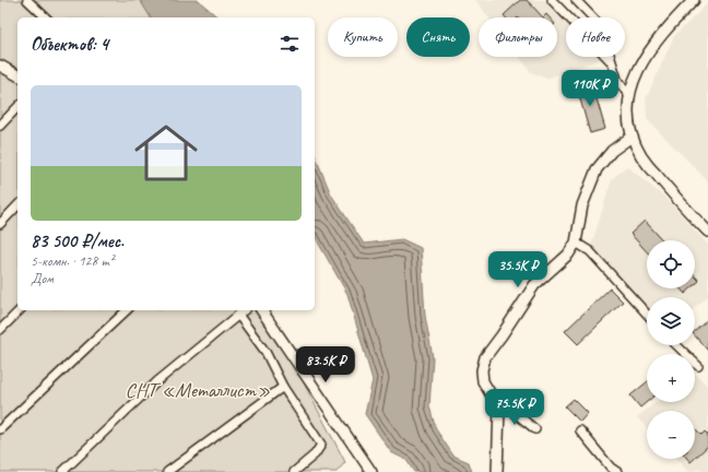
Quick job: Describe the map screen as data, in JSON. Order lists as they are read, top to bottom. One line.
{"parks":["СНТ «Металлист»"],"page":{"chip":["Купить","Снять","Фильтры","Новое"],"heading":"Объектов: 4","price":["110K ₽","35.5K ₽","83.5K ₽","75.5K ₽"],"list":[{"name":"83 500 ₽/мес.","note":"5-комн. · 128 m² · Дом"}],"map_buttons":["+","−"]}}
